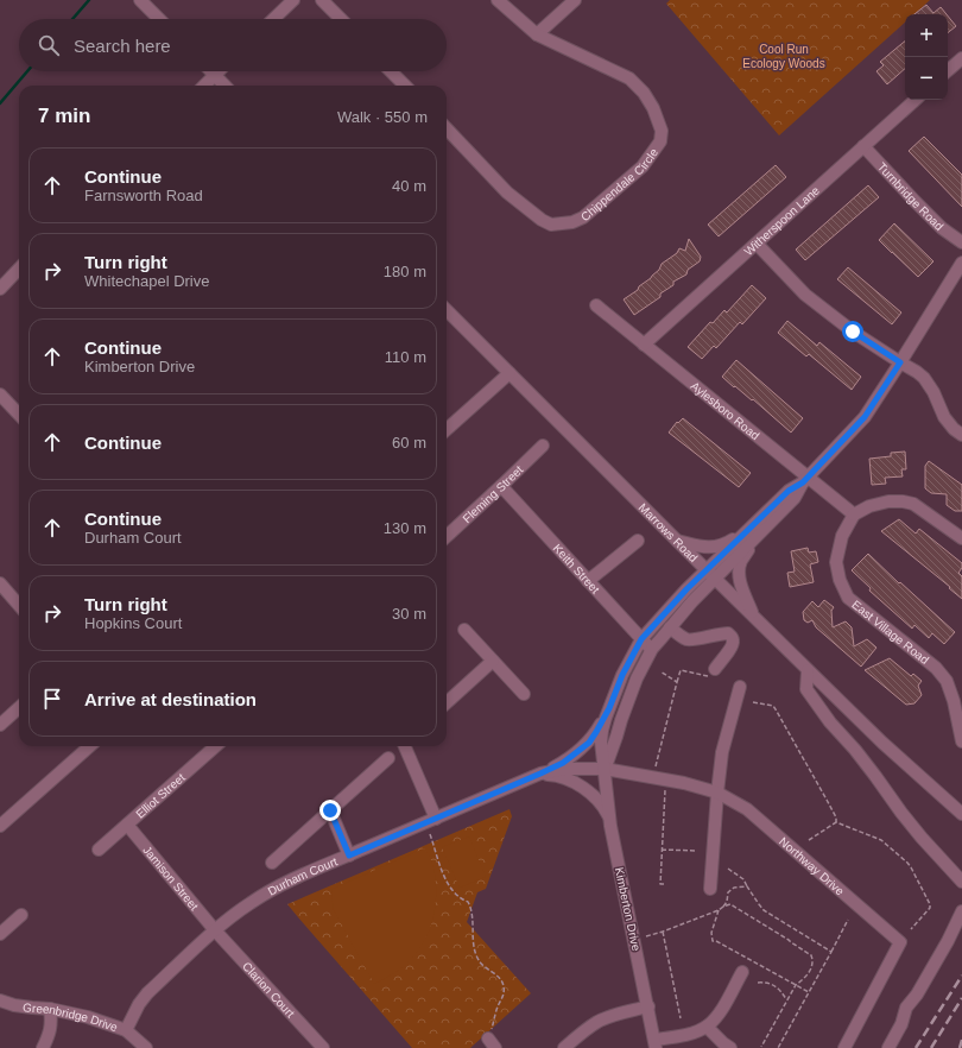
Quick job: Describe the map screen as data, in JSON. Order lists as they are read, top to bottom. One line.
{"streets":{"street":["Chippendale Circle","Turnbridge Road","Witherspoon Lane","Aylesboro Road","Fleming Street","Marrows Road","Keith Street","East Village Road","Elliot Street","Northway Drive","Durham Court","Jamison Street","Kimberton Drive","Clarion Court","Greenbridge Drive"]},"crossings":[["Turnbridge Road","Witherspoon Lane"],["Witherspoon Lane","Aylesboro Road"],["Aylesboro Road","East Village Road"],["Fleming Street","Keith Street"],["Marrows Road","Kimberton Drive"],["Keith Street","Kimberton Drive"],["Elliot Street","Jamison Street"],["Northway Drive","Durham Court"],["Northway Drive","Kimberton Drive"],["Durham Court","Jamison Street"],["Durham Court","Kimberton Drive"],["Durham Court","Clarion Court"],["Durham Court","Greenbridge Drive"],["Jamison Street","Clarion Court"]],"parks":["Cool Run Ecology Woods"],"page":{"map_buttons":["+","−"],"search":"Search here","heading":["7 min","Walk · 550 m"],"list":[["Continue","Farnsworth Road","40 m"],["Turn right","Whitechapel Drive","180 m"],["Continue","Kimberton Drive","110 m"],["Continue","60 m"],["Continue","Durham Court","130 m"],["Turn right","Hopkins Court","30 m"],"Arrive at destination"]}}
